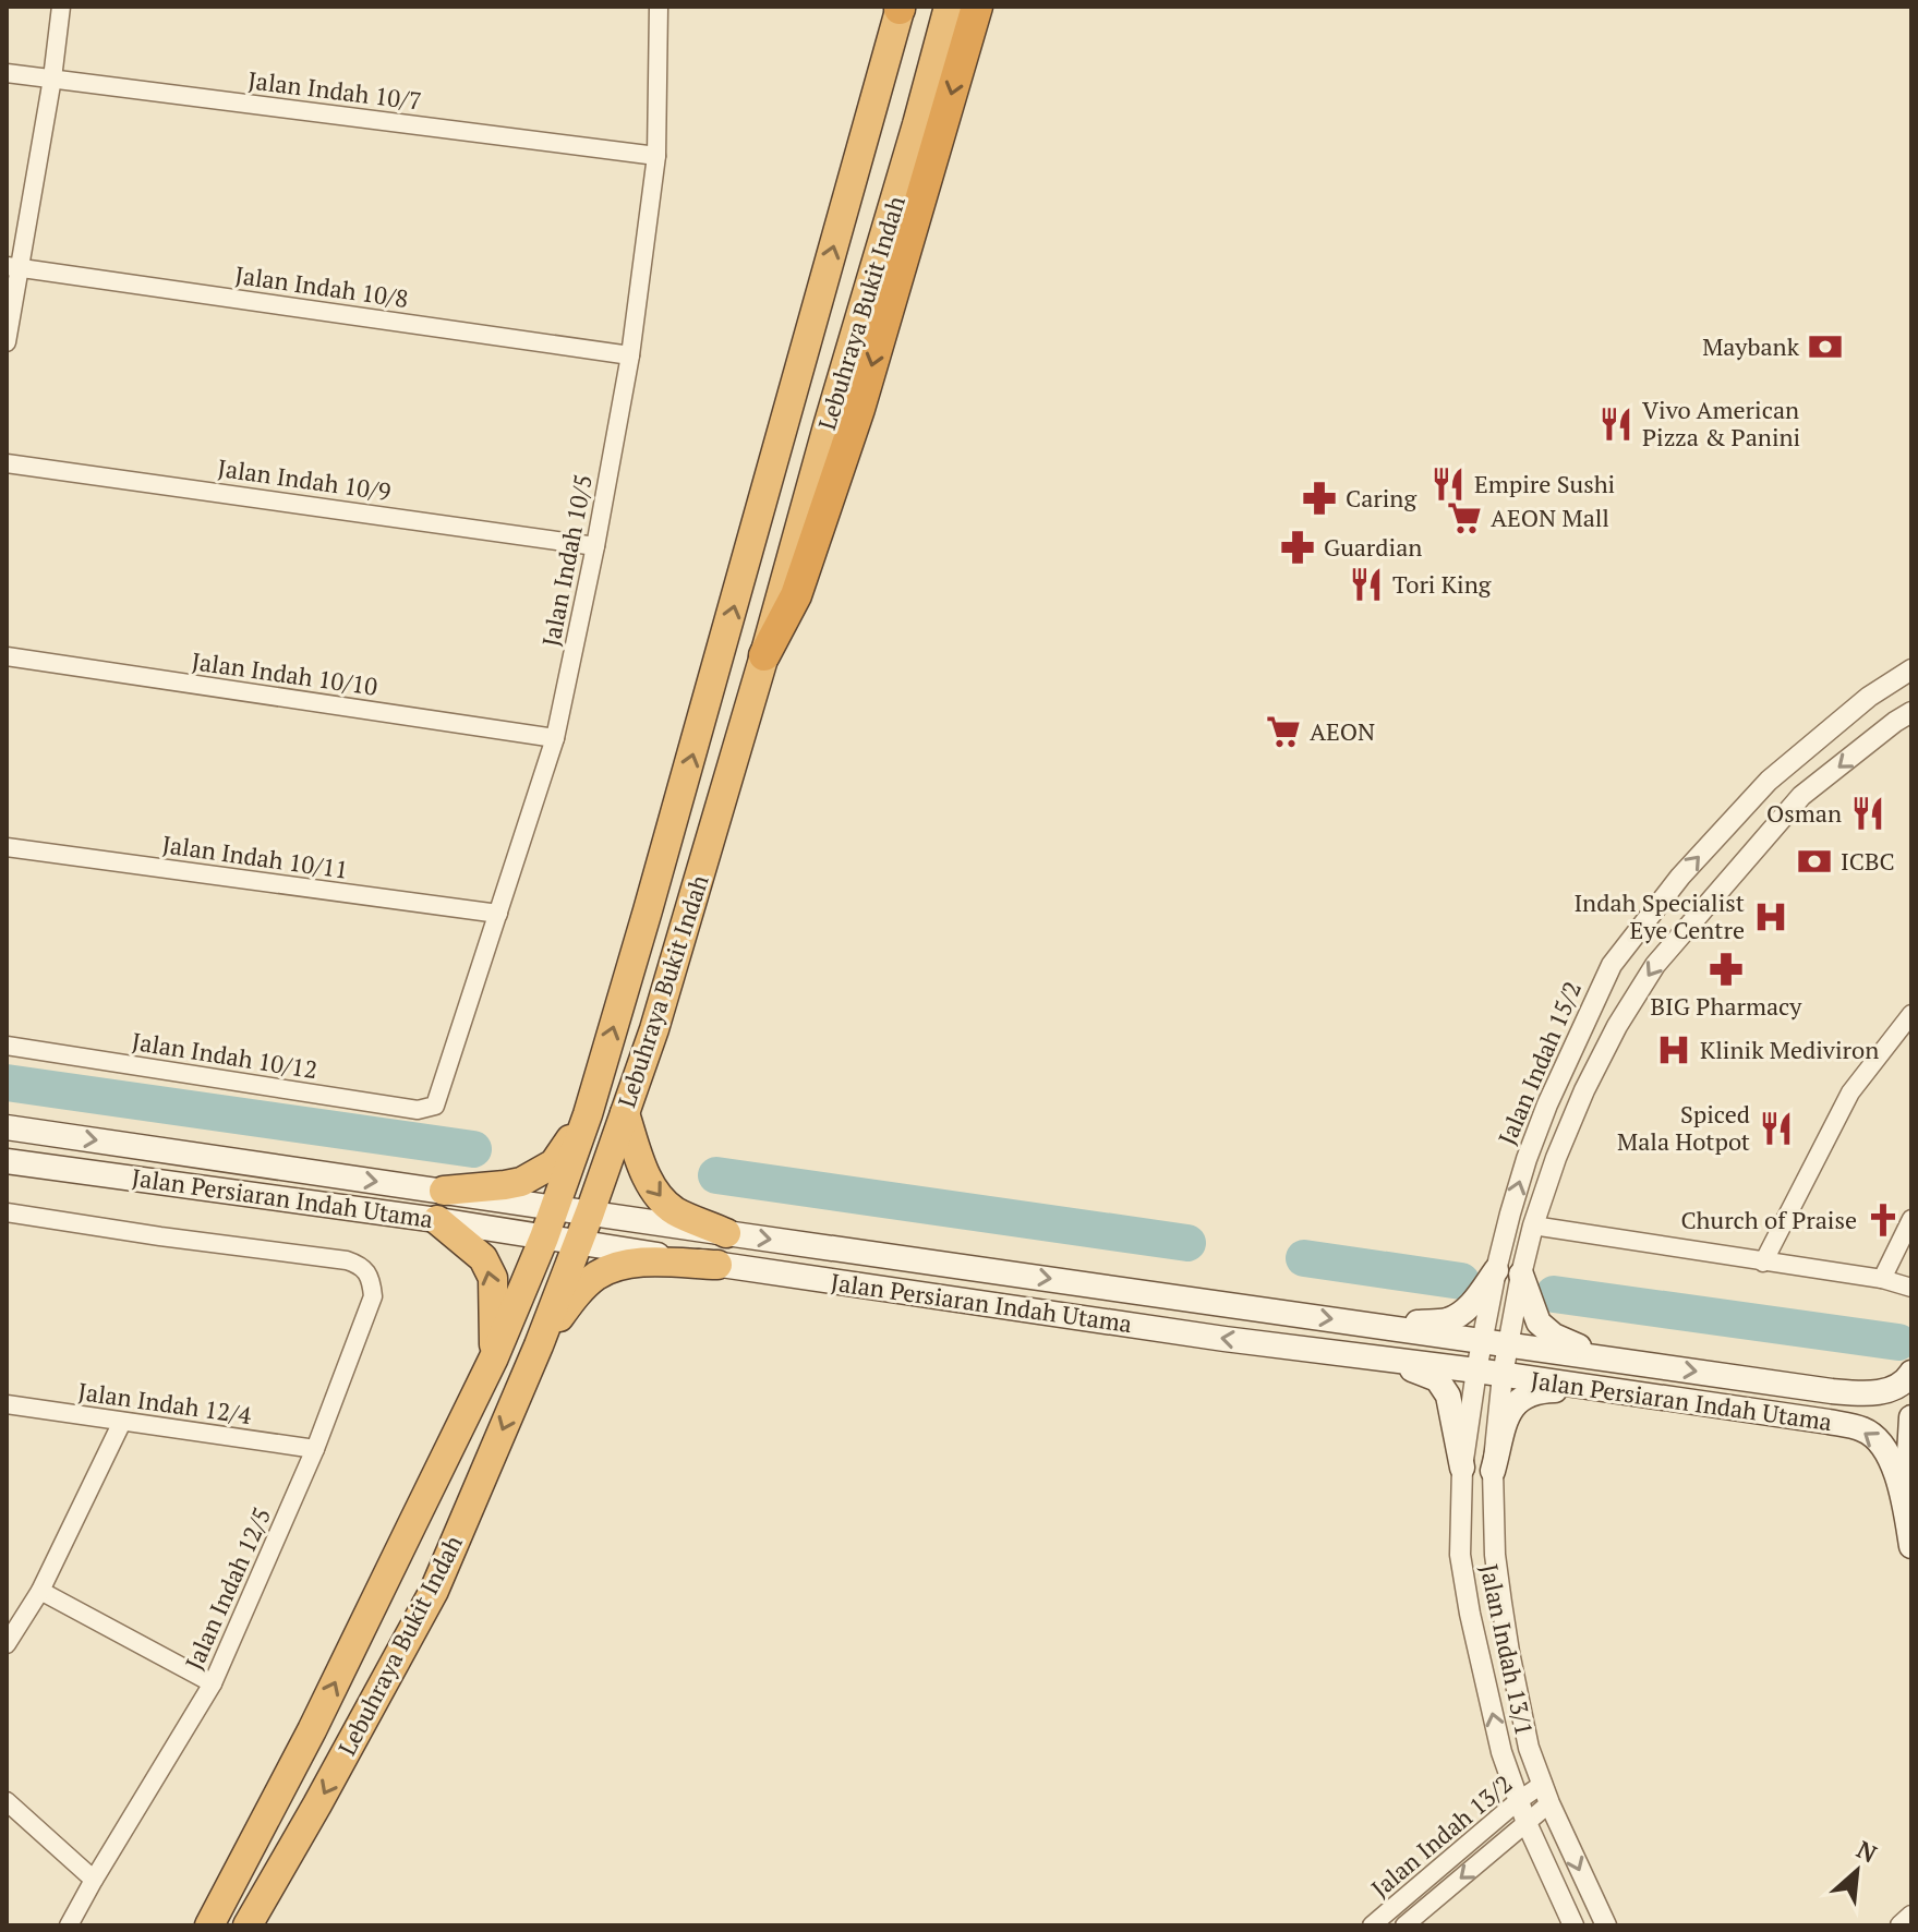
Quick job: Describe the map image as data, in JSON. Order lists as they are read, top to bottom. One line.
{"streets":{"highway":["Lebuhraya Bukit Indah"],"main road":["Jalan Persiaran Indah Utama"],"street":["Jalan Indah 10/7","Jalan Indah 10/8","Jalan Indah 10/9","Jalan Indah 10/5","Jalan Indah 10/10","Jalan Indah 10/11","Jalan Indah 10/12","Jalan Indah 15/2","Jalan Indah 12/4","Jalan Indah 12/5","Jalan Indah 13/1","Jalan Indah 13/2"]},"crossings":[["Jalan Indah 10/7","Jalan Indah 10/5"],["Jalan Indah 10/8","Jalan Indah 10/5"],["Lebuhraya Bukit Indah","Jalan Persiaran Indah Utama"],["Jalan Indah 10/9","Jalan Indah 10/5"],["Jalan Indah 10/5","Jalan Indah 10/10"],["Jalan Indah 10/5","Jalan Indah 10/11"],["Jalan Indah 10/5","Jalan Indah 10/12"],["Jalan Indah 15/2","Jalan Persiaran Indah Utama"],["Jalan Indah 15/2","Jalan Indah 13/1"],["Jalan Persiaran Indah Utama","Jalan Indah 13/1"],["Jalan Indah 12/4","Jalan Indah 12/5"],["Jalan Indah 13/1","Jalan Indah 13/2"]],"places":{"bank":["Maybank","ICBC"],"restaurant":["Vivo American Pizza & Panini","Empire Sushi","Tori King","Osman","Spiced Mala Hotpot"],"pharmacy":["Caring","Guardian","BIG Pharmacy"],"supermarket":["AEON Mall","AEON"],"hospital":["Indah Specialist Eye Centre","Klinik Mediviron"],"church":["Church of Praise"]},"north":"top right"}
